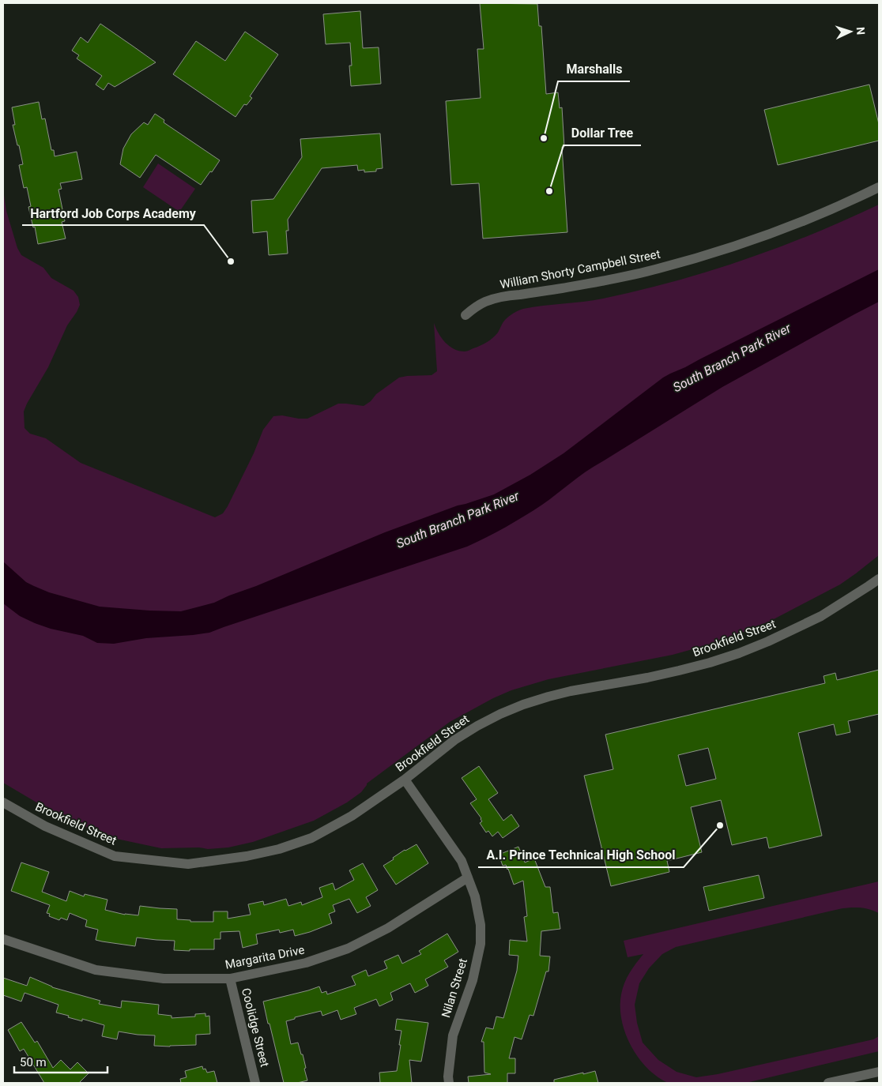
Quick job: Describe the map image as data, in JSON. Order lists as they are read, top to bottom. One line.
{"streets":{"street":["William Shorty Campbell Street","Brookfield Street","Margarita Drive","Nilan Street","Coolidge Street"]},"crossings":[["Brookfield Street","Nilan Street"],["Margarita Drive","Nilan Street"],["Margarita Drive","Coolidge Street"]],"water":["South Branch Park River"],"places":["Marshalls","Dollar Tree","Hartford Job Corps Academy","A.I. Prince Technical High School"],"scale_bar":"50 m","north":"right"}
